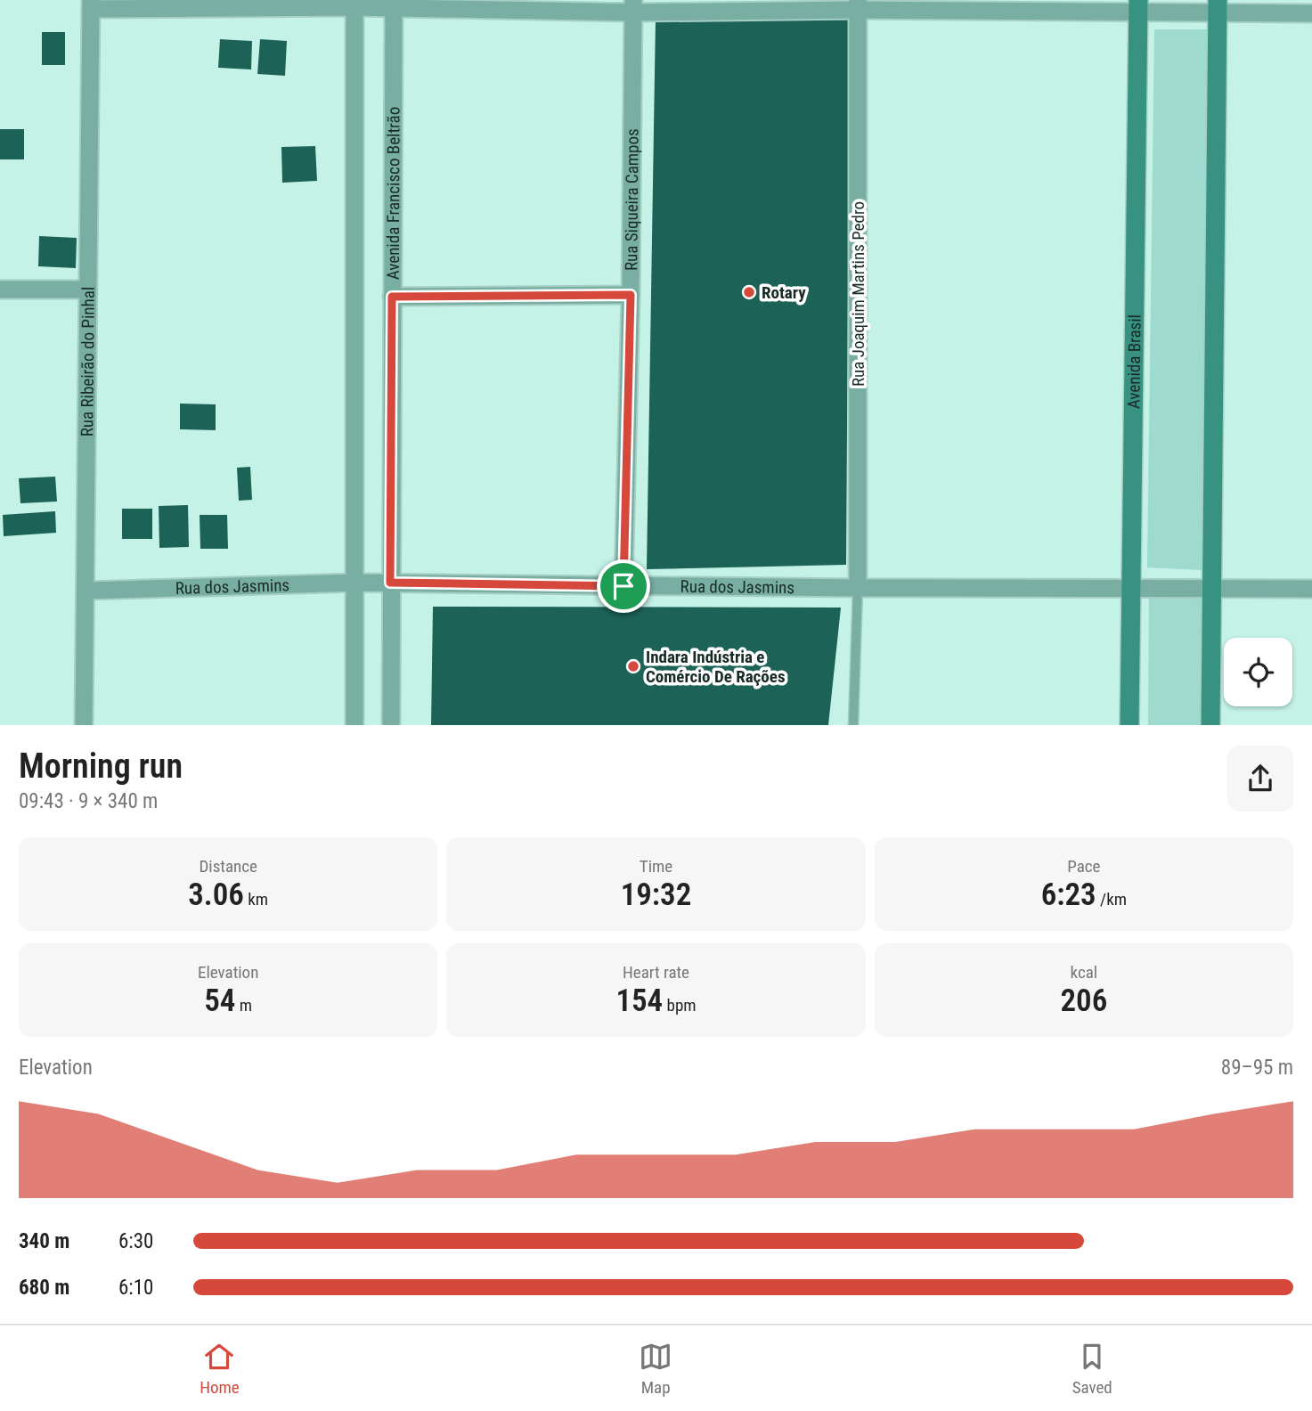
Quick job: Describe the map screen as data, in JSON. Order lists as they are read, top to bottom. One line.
{"streets":{"main road":["Avenida Brasil"],"street":["Avenida Francisco Beltrão","Rua Siqueira Campos","Rua Joaquim Martins Pedro","Rua Ribeirão do Pinhal","Rua dos Jasmins"]},"crossings":[["Avenida Francisco Beltrão","Rua dos Jasmins"],["Rua Siqueira Campos","Rua dos Jasmins"],["Rua Joaquim Martins Pedro","Rua dos Jasmins"],["Rua Ribeirão do Pinhal","Rua dos Jasmins"],["Avenida Brasil","Rua dos Jasmins"]],"places":["Rotary","Indara Indústria e Comércio De Rações"],"page":{"heading":["Morning run","09:43 · 9 × 340 m"],"stats":[["Distance","3.06 km"],["Time","19:32"],["Pace","6:23 /km"],["Elevation","54 m"],["Heart rate","154 bpm"],["kcal","206"]],"chart":["Elevation","89–95 m"],"list":[{"name":"340 m","note":"6:30"},{"name":"680 m","note":"6:10"}],"tabs":["Home","Map","Saved"]}}
